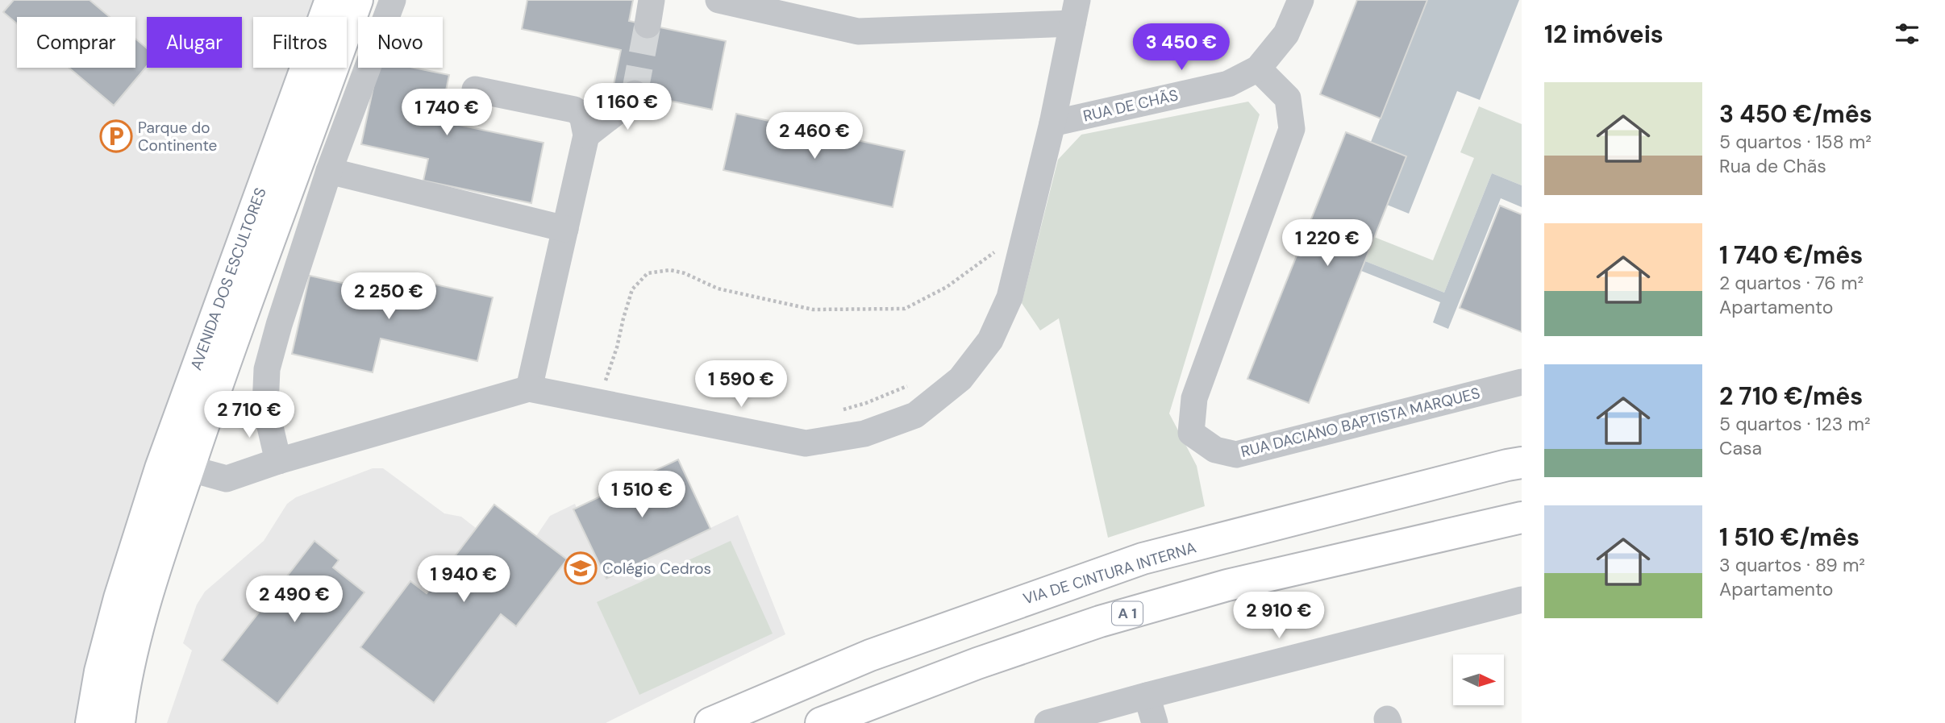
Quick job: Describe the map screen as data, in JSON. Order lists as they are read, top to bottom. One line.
{"streets":{"main road":["AVENIDA DOS ESCULTORES","VIA DE CINTURA INTERNA","A 1"],"street":["RUA DE CHÃS","RUA DACIANO BAPTISTA MARQUES"]},"crossings":[["RUA DE CHÃS","RUA DACIANO BAPTISTA MARQUES"]],"places":{"parking":["Parque do Continente"],"school or university":["Colégio Cedros"]},"north":"right","page":{"heading":"12 imóveis","chip":["Comprar","Alugar","Filtros","Novo"],"price":["3 450 €","1 160 €","1 740 €","2 460 €","1 220 €","2 250 €","1 590 €","2 710 €","1 510 €","1 940 €","2 490 €","2 910 €"],"list":[{"name":"3 450 €/mês","note":"5 quartos · 158 m² · Rua de Chãs"},{"name":"1 740 €/mês","note":"2 quartos · 76 m² · Apartamento"},{"name":"2 710 €/mês","note":"5 quartos · 123 m² · Casa"},{"name":"1 510 €/mês","note":"3 quartos · 89 m² · Apartamento"}]}}
